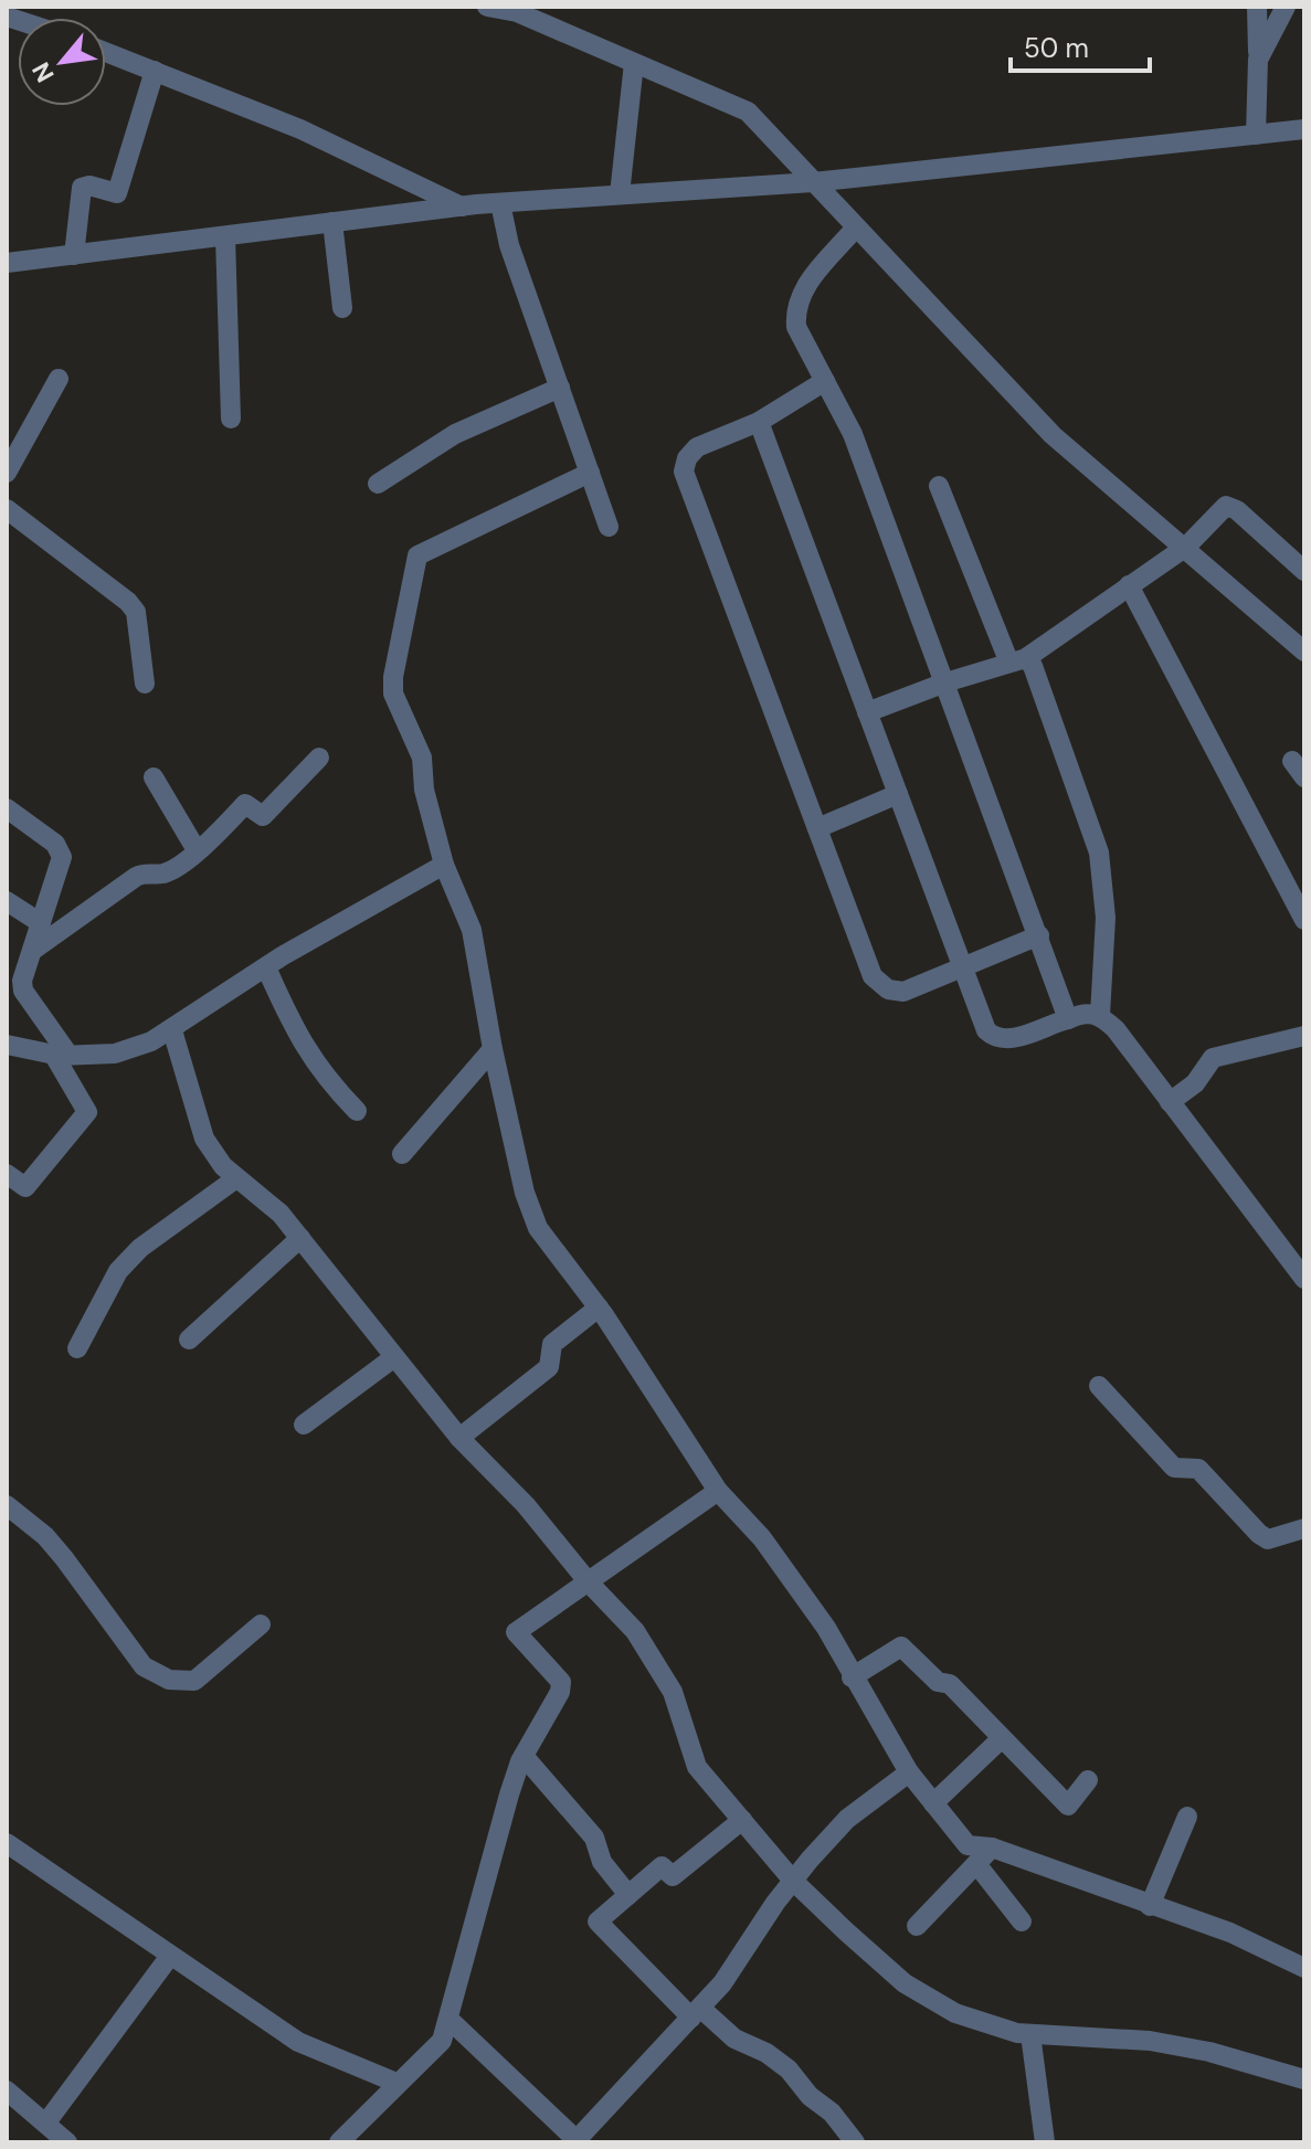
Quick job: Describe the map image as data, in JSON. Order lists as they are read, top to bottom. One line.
{"scale_bar":"50 m","north":"bottom left"}
